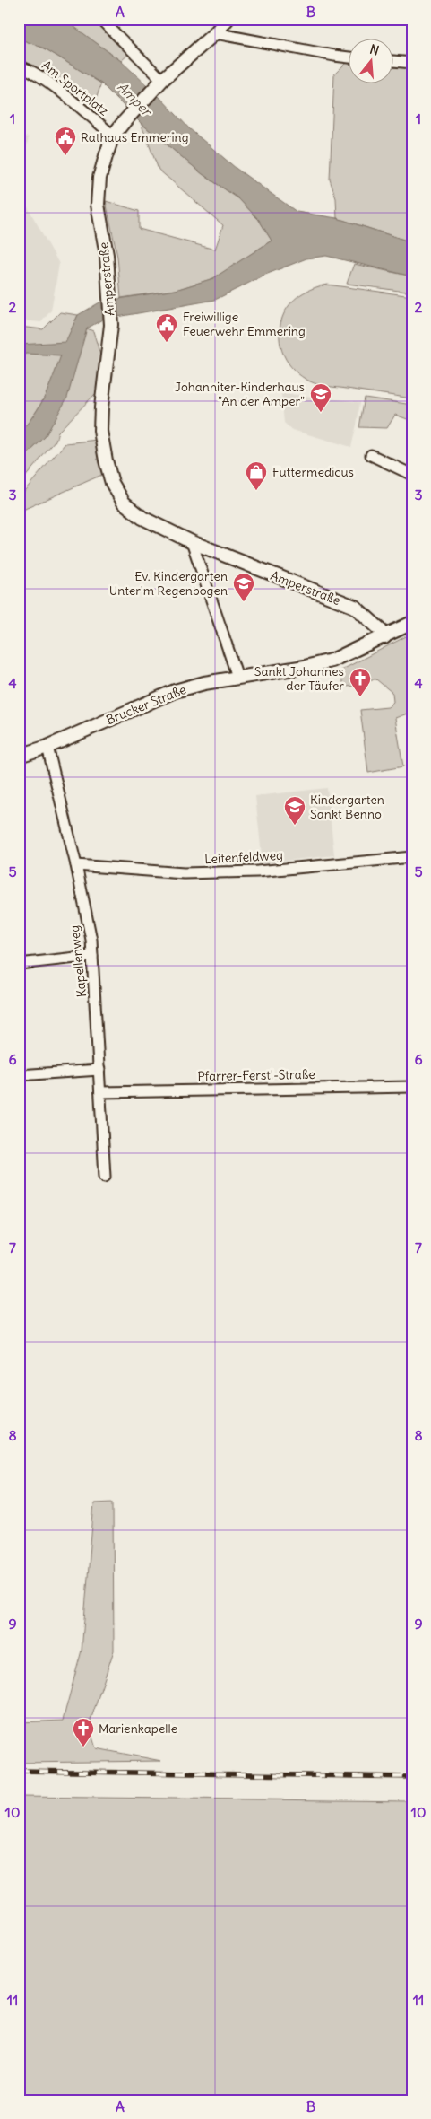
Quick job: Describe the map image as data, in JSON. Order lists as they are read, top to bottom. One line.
{"streets":{"street":["Am Sportplatz","Amperstraße","Brucker Straße","Leitenfeldweg","Kapellenweg","Pfarrer-Ferstl-Straße"]},"crossings":[["Am Sportplatz","Amperstraße"],["Amperstraße","Brucker Straße"],["Brucker Straße","Kapellenweg"],["Leitenfeldweg","Kapellenweg"],["Kapellenweg","Pfarrer-Ferstl-Straße"]],"water":["Amper"],"places":{"public building":["Rathaus Emmering","Freiwillige Feuerwehr Emmering"],"school or university":["Johanniter-Kinderhaus \"An der Amper\"","Ev. Kindergarten Unter'm Regenbogen","Kindergarten Sankt Benno"],"shop":["Futtermedicus"],"church":["Sankt Johannes der Täufer","Marienkapelle"]},"north":"top","grid":{"columns":["A","B"],"rows":["1","2","3","4","5","6","7","8","9","10","11"]}}
